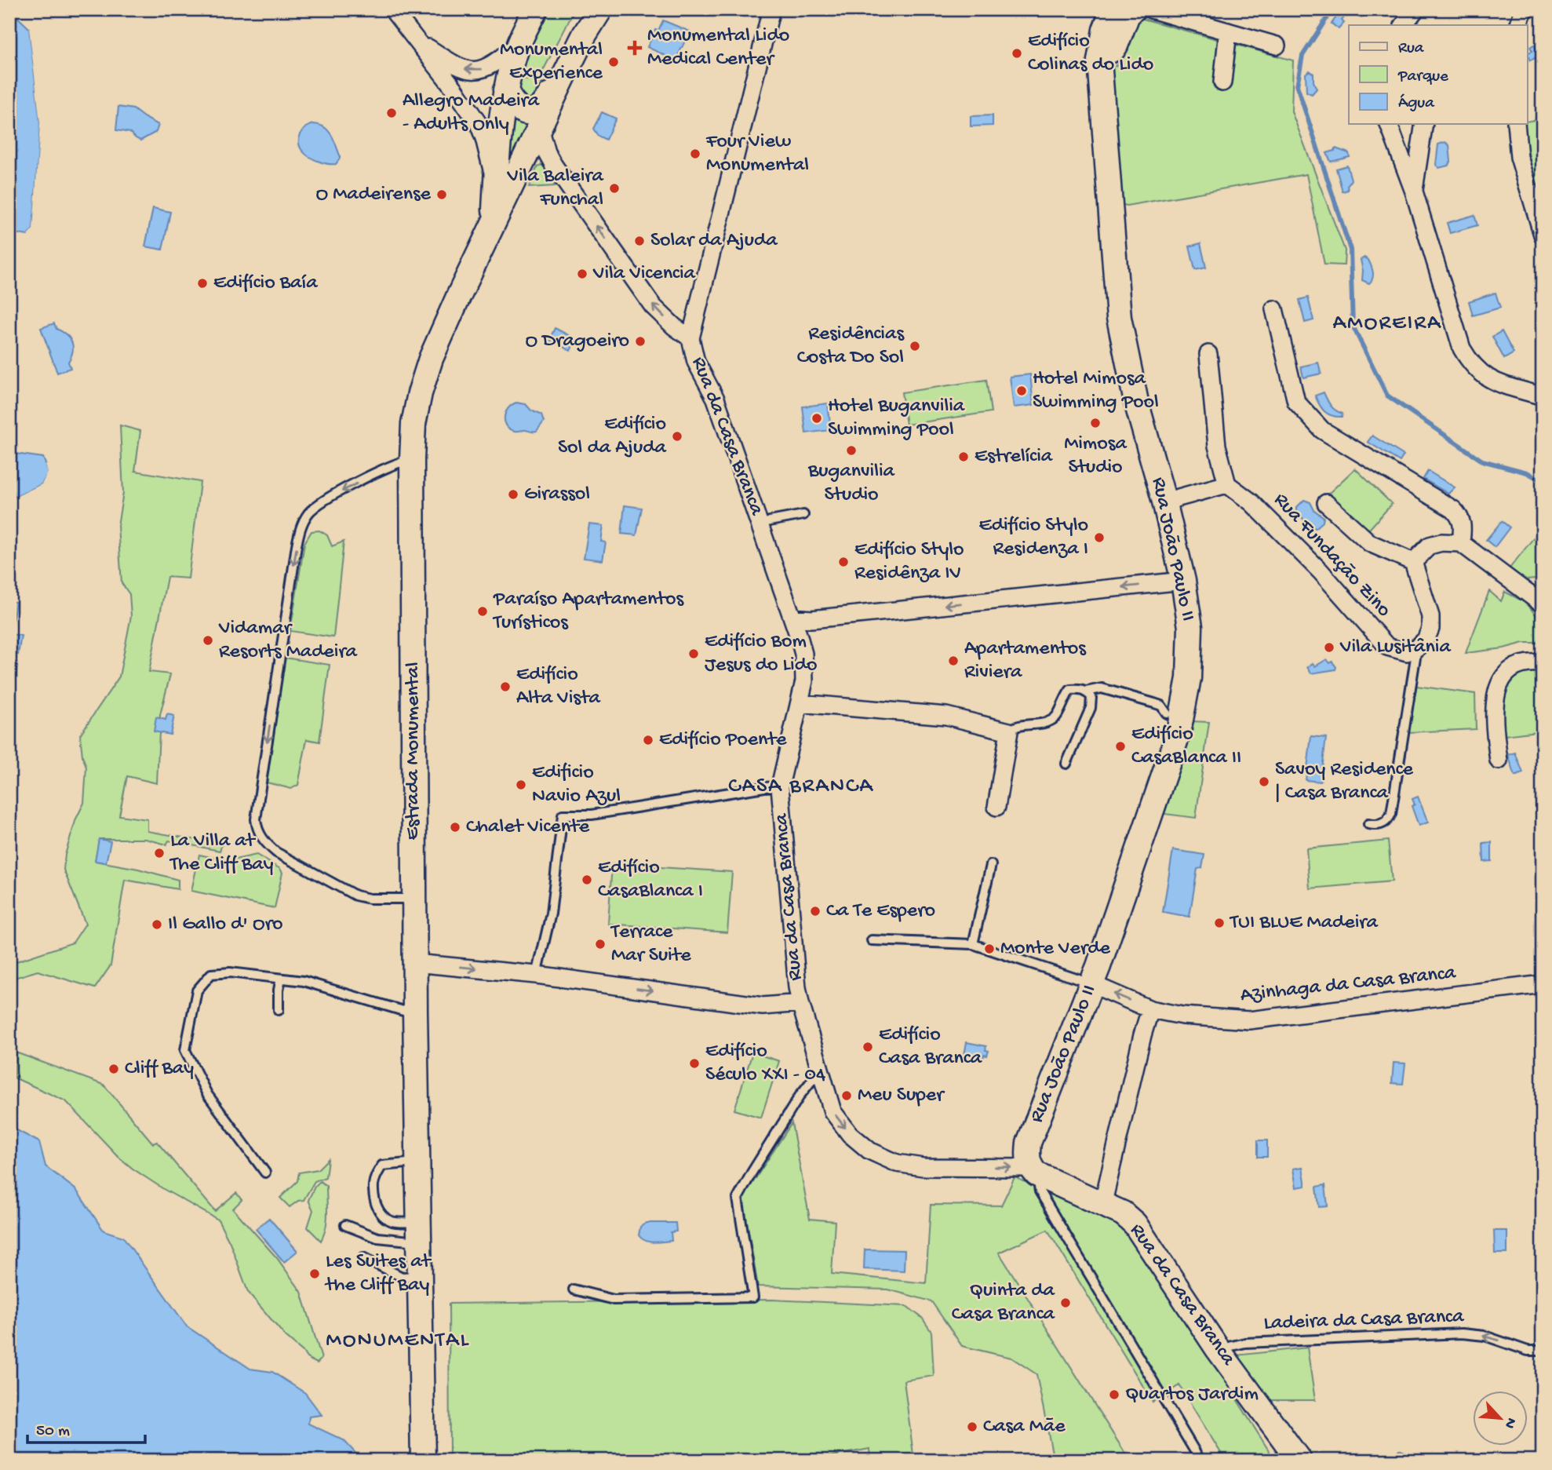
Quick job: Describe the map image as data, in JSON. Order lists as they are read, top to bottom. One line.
{"streets":{"main road":["Rua da Casa Branca","Rua João Paulo II","Estrada Monumental"],"street":["Rua Fundação Zino","Azinhaga da Casa Branca"],"lane":["Ladeira da Casa Branca"]},"crossings":[["Rua da Casa Branca","Rua João Paulo II"],["Rua da Casa Branca","Estrada Monumental"],["Rua da Casa Branca","Ladeira da Casa Branca"],["Rua João Paulo II","Azinhaga da Casa Branca"]],"one_way":["Ladeira da Casa Branca"],"districts":["AMOREIRA","CASA BRANCA","MONUMENTAL"],"places":{"health":["Monumental Lido Medical Center"],"other":["Edifício Colinas do Lido","Monumental Experience","Allegro Madeira - Adults Only","Four View Monumental","Vila Baleira Funchal","O Madeirense","Solar da Ajuda","Vila Vicencia","Edifício Baía","O Dragoeiro","Residências Costa Do Sol","Hotel Mimosa Swimming Pool","Hotel Buganvilia Swimming Pool","Mimosa Studio","Edifício Sol da Ajuda","Buganvilia Studio","Estrelícia","Girassol","Edifício Stylo Residenza I","Edifício Stylo Residênza IV","Paraíso Apartamentos Turísticos","Vidamar Resorts Madeira","Vila Lusitânia","Edifício Bom Jesus do Lido","Apartamentos Riviera","Edifício Alta Vista","Edifício Poente","Edifício CasaBlanca II","Savoy Residence | Casa Branca","Edificio Navio Azul","Chalet Vicente","La Villa at The Cliff Bay","Edifício CasaBlanca I","Ca Te Espero","TUI BLUE Madeira","Il Gallo d' Oro","Terrace Mar Suite","Monte Verde","Edifício Casa Branca","Edifício Século XXI - 04","Cliff Bay","Meu Super","Les Suites at the Cliff Bay","Quinta da Casa Branca","Quartos Jardim","Casa Mãe"]},"legend":["Rua","Parque","Água"],"scale_bar":"50 m","north":"bottom right"}
